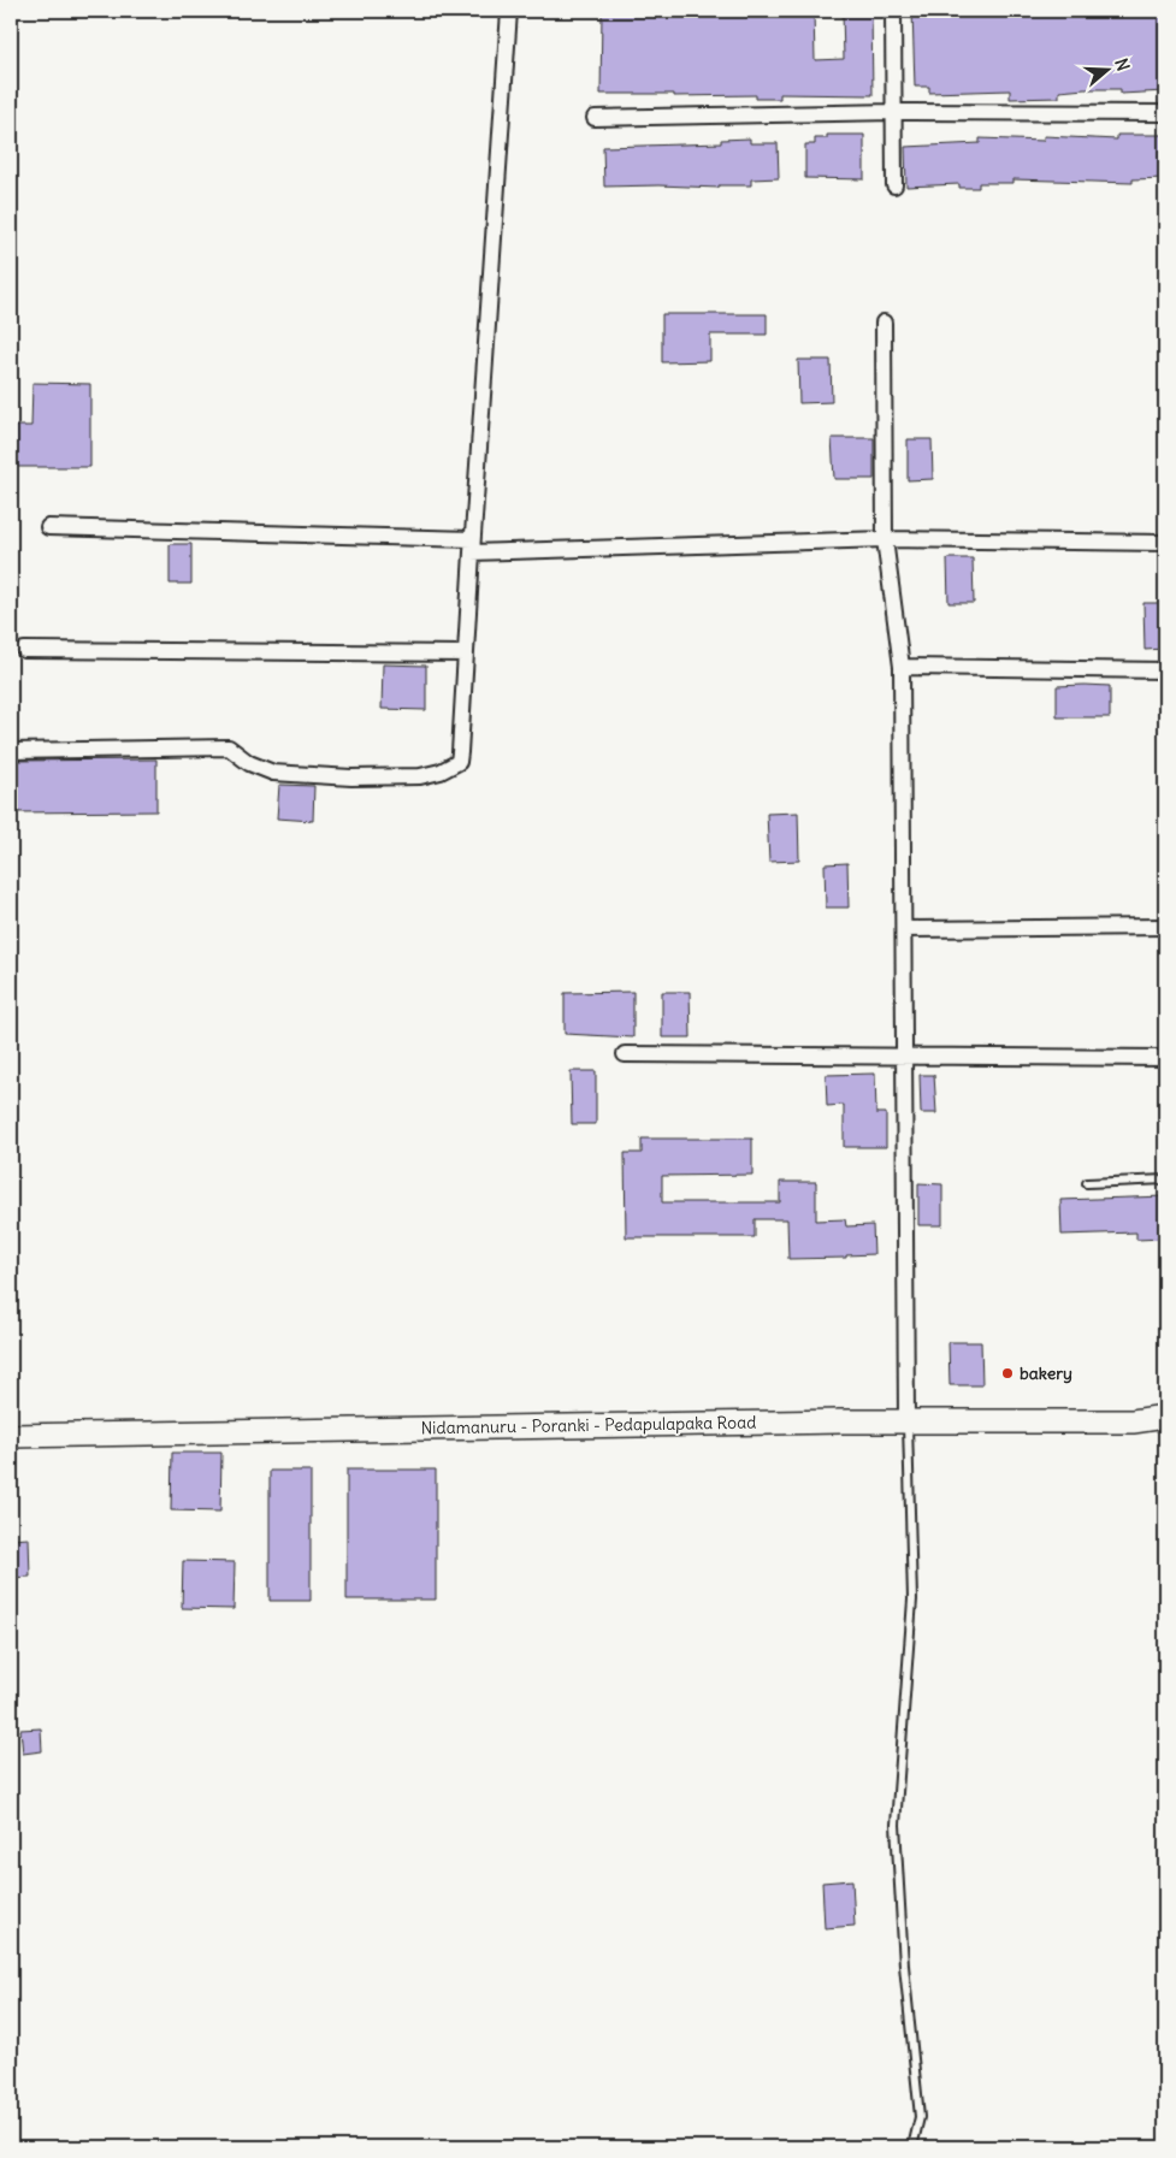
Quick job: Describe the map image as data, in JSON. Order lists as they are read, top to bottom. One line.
{"streets":{"main road":["Nidamanuru - Poranki - Pedapulapaka Road"]},"places":["bakery"],"north":"right"}
